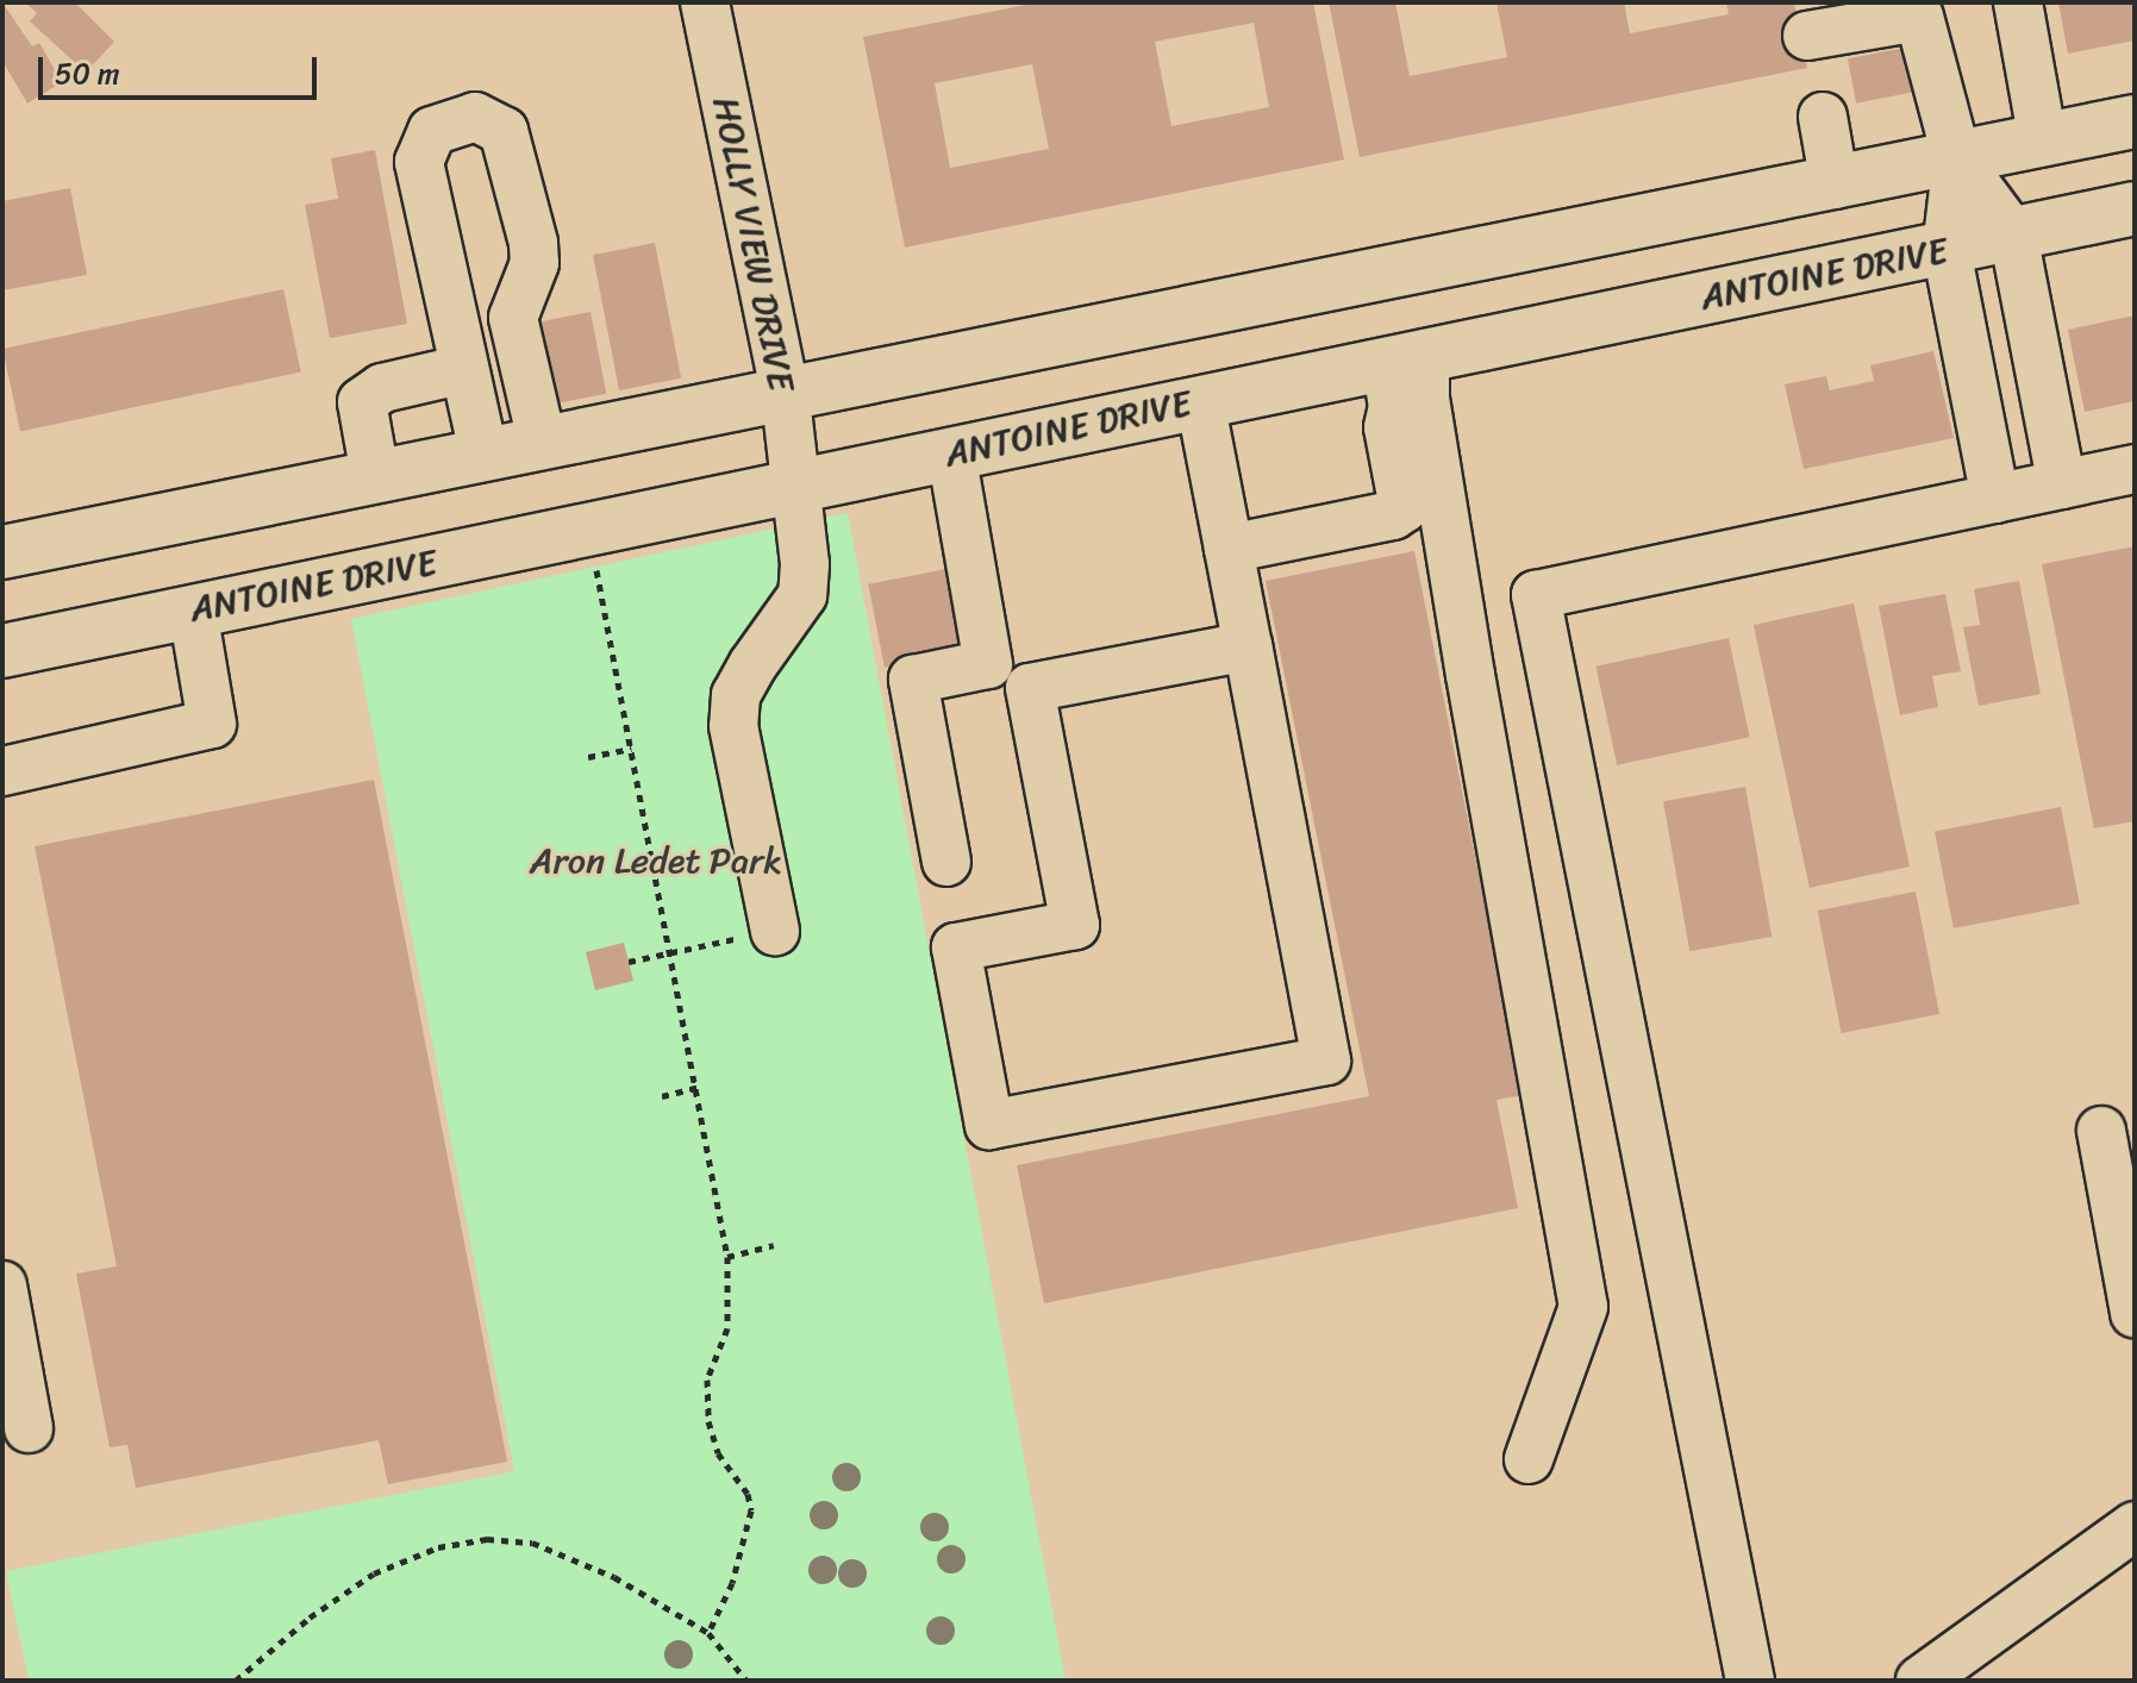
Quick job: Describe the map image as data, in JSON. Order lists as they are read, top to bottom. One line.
{"streets":{"main road":["ANTOINE DRIVE"],"street":["HOLLY VIEW DRIVE"]},"crossings":[["HOLLY VIEW DRIVE","ANTOINE DRIVE"]],"parks":["Aron Ledet Park"],"scale_bar":"50 m"}
